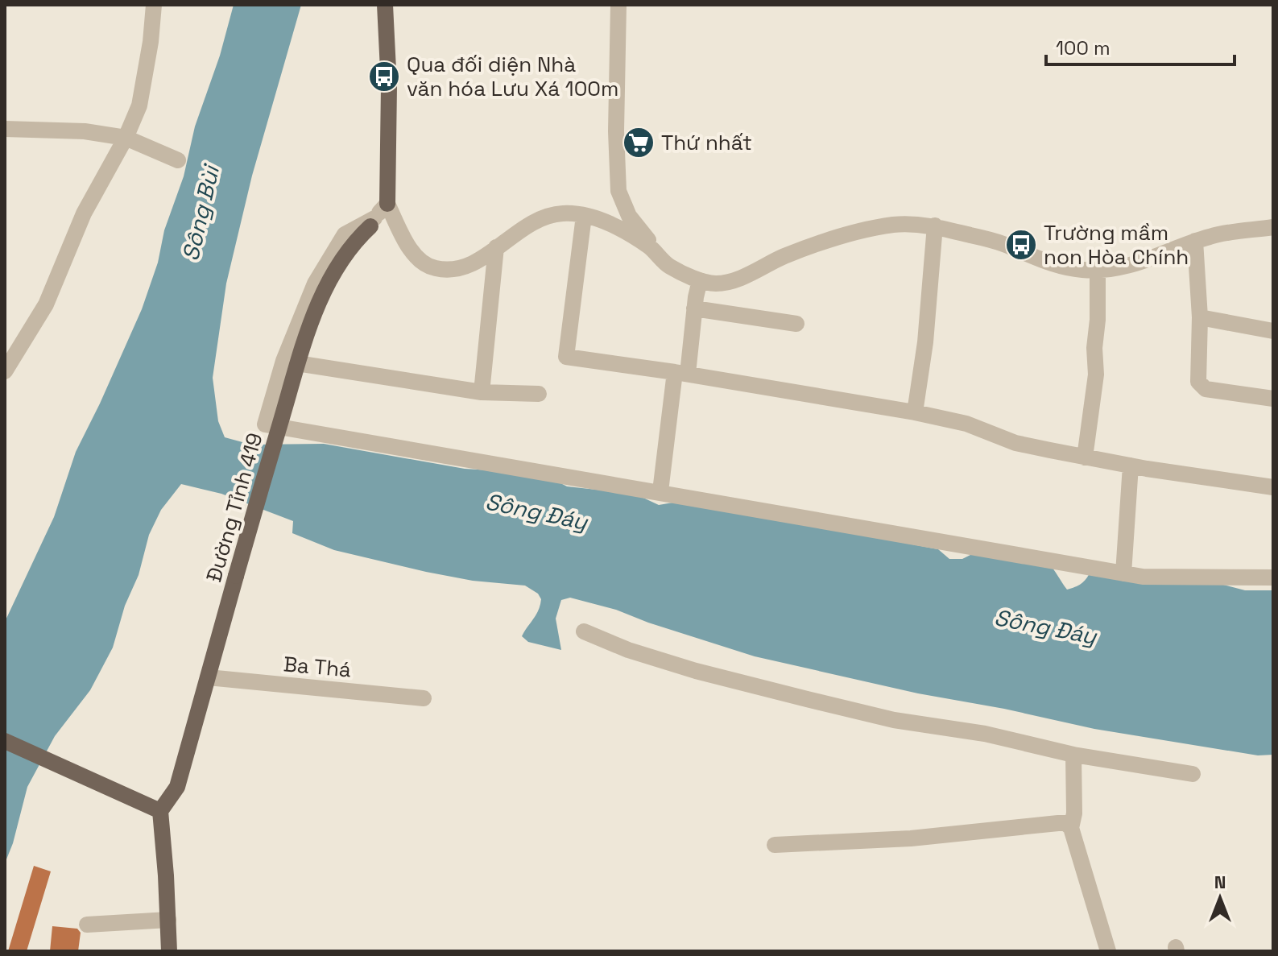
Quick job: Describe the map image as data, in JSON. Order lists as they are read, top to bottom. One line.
{"streets":{"main road":["Đường Tỉnh 419"],"street":["Ba Thá"]},"crossings":[["Đường Tỉnh 419","Ba Thá"]],"water":["Sông Bùi","Sông Đáy"],"places":{"bus stop":["Qua đối diện Nhà văn hóa Lưu Xá 100m","Trường mầm non Hòa Chính"],"supermarket":["Thứ nhất"]},"scale_bar":"100 m","north":"top"}
